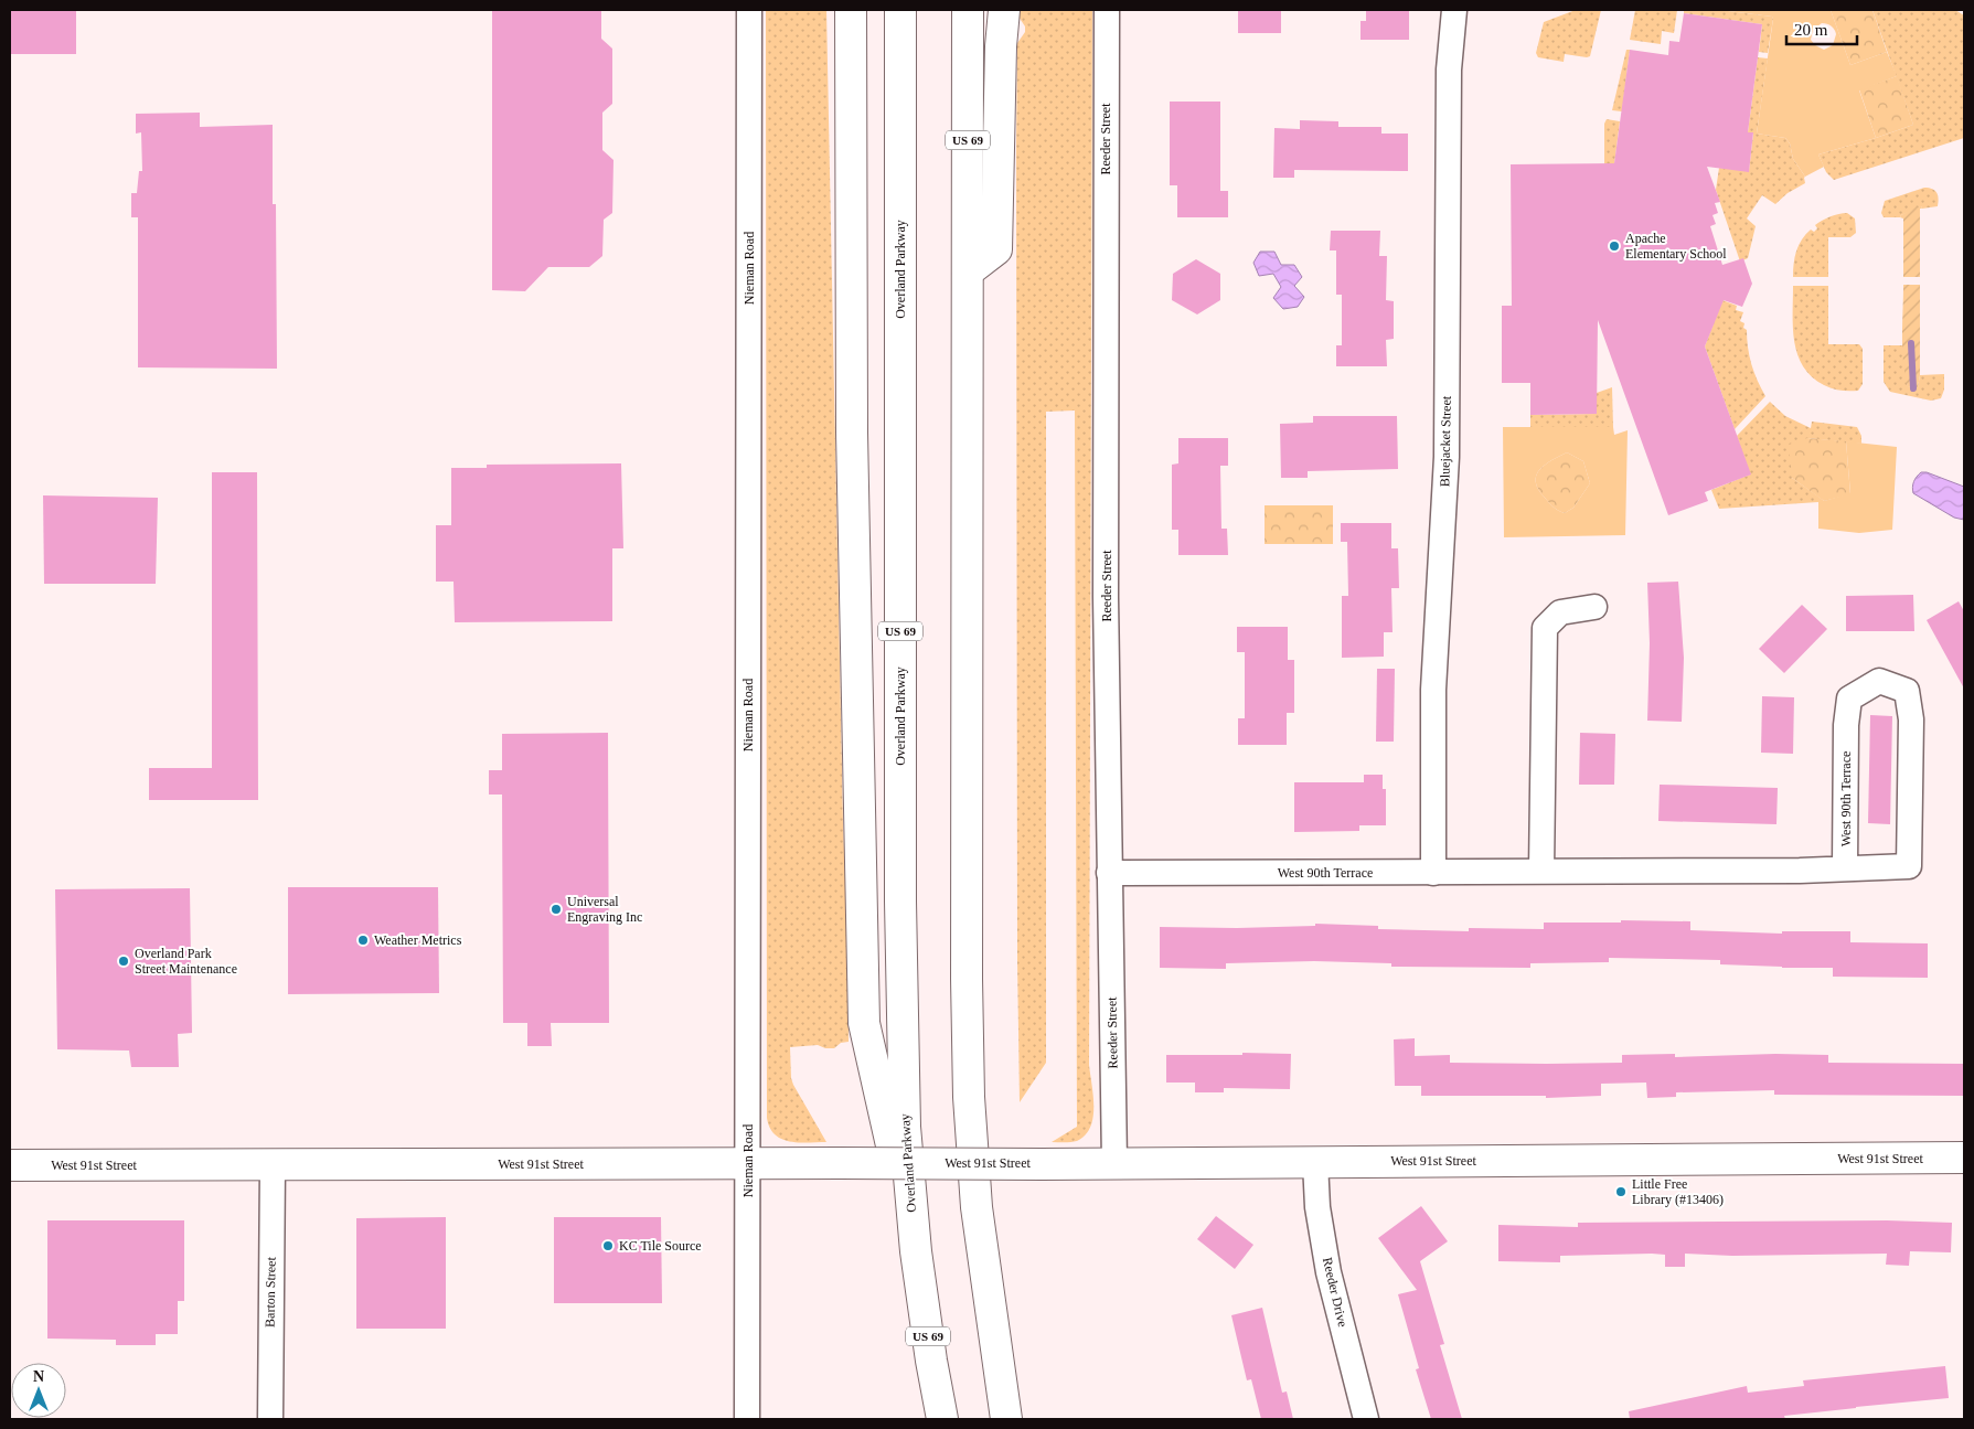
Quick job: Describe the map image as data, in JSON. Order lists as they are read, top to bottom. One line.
{"streets":{"main road":["US 69","Overland Parkway","West 91st Street"],"street":["Reeder Street","Nieman Road","Bluejacket Street","West 90th Terrace","Barton Street","Reeder Drive"]},"crossings":[["Reeder Street","West 90th Terrace"],["Reeder Street","West 91st Street"],["Nieman Road","West 91st Street"],["Bluejacket Street","West 90th Terrace"],["West 91st Street","Barton Street"],["West 91st Street","Reeder Drive"]],"places":["Apache Elementary School","Universal Engraving Inc","Weather Metrics","Overland Park Street Maintenance","Little Free Library (#13406)","KC Tile Source"],"scale_bar":"20 m","north":"top"}
